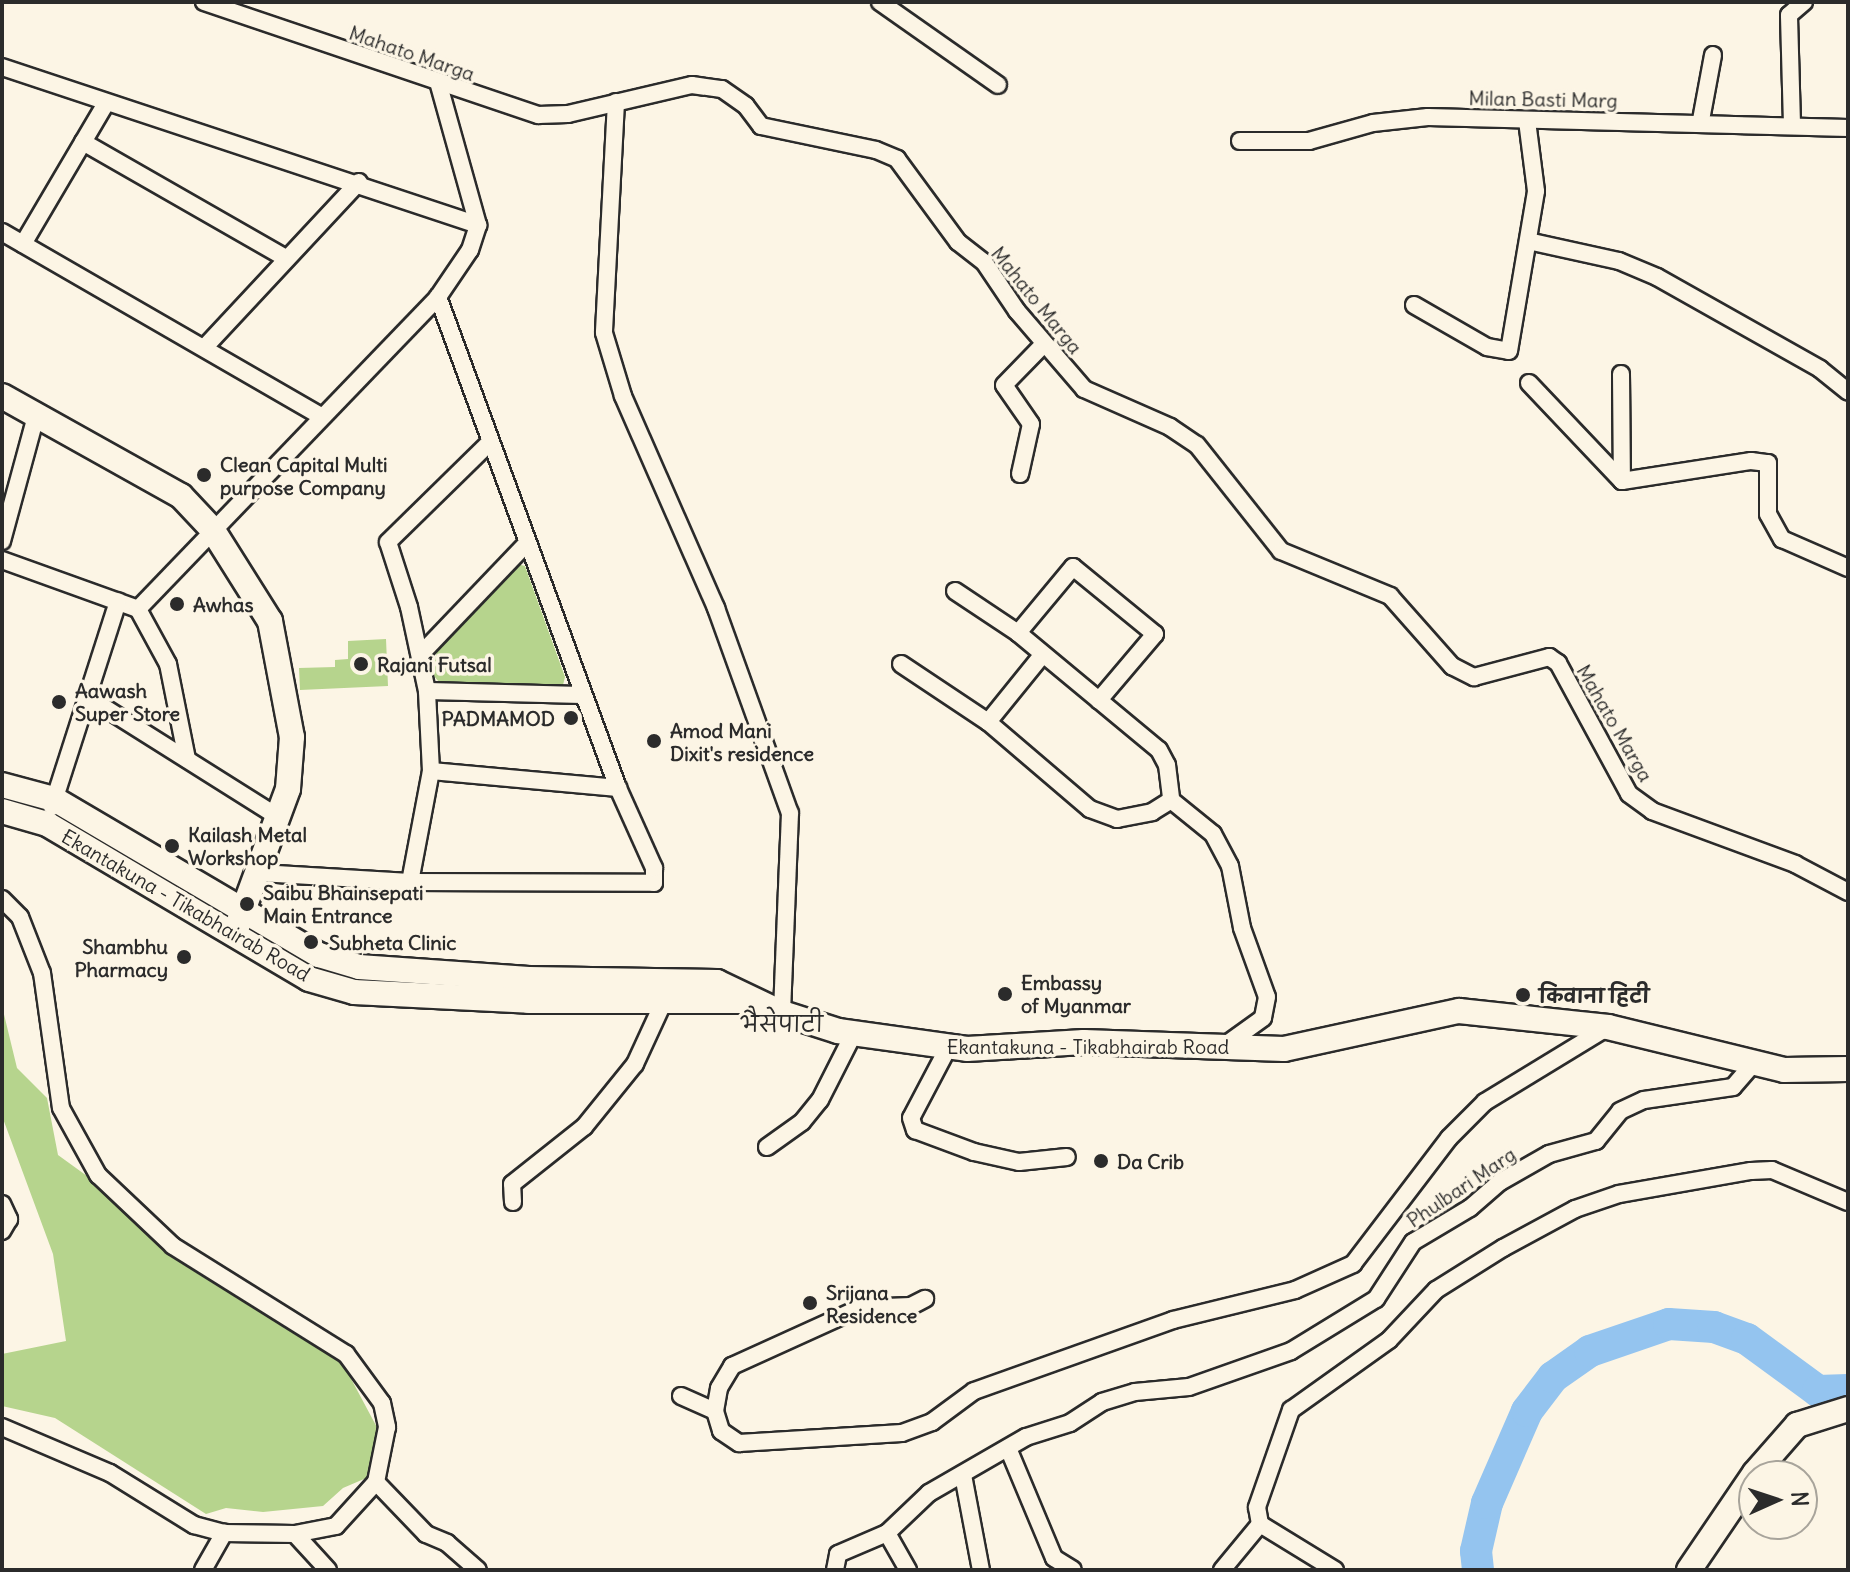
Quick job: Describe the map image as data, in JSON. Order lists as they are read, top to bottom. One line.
{"streets":{"main road":["Ekantakuna - Tikabhairab Road"],"street":["Mahato Marga","Milan Basti Marg","Phulbari Marg"]},"crossings":[["Ekantakuna - Tikabhairab Road","Phulbari Marg"]],"districts":["भैसेपाटी"],"places":["Clean Capital Multi purpose Company","Awhas","Rajani Futsal","Aawash Super Store","PADMAMOD","Amod Mani Dixit's residence","Kailash Metal Workshop","Saibu Bhainsepati Main Entrance","Subheta Clinic","Shambhu Pharmacy","Embassy of Myanmar","किवाना हिटी","Da Crib","Srijana Residence"],"north":"right"}
